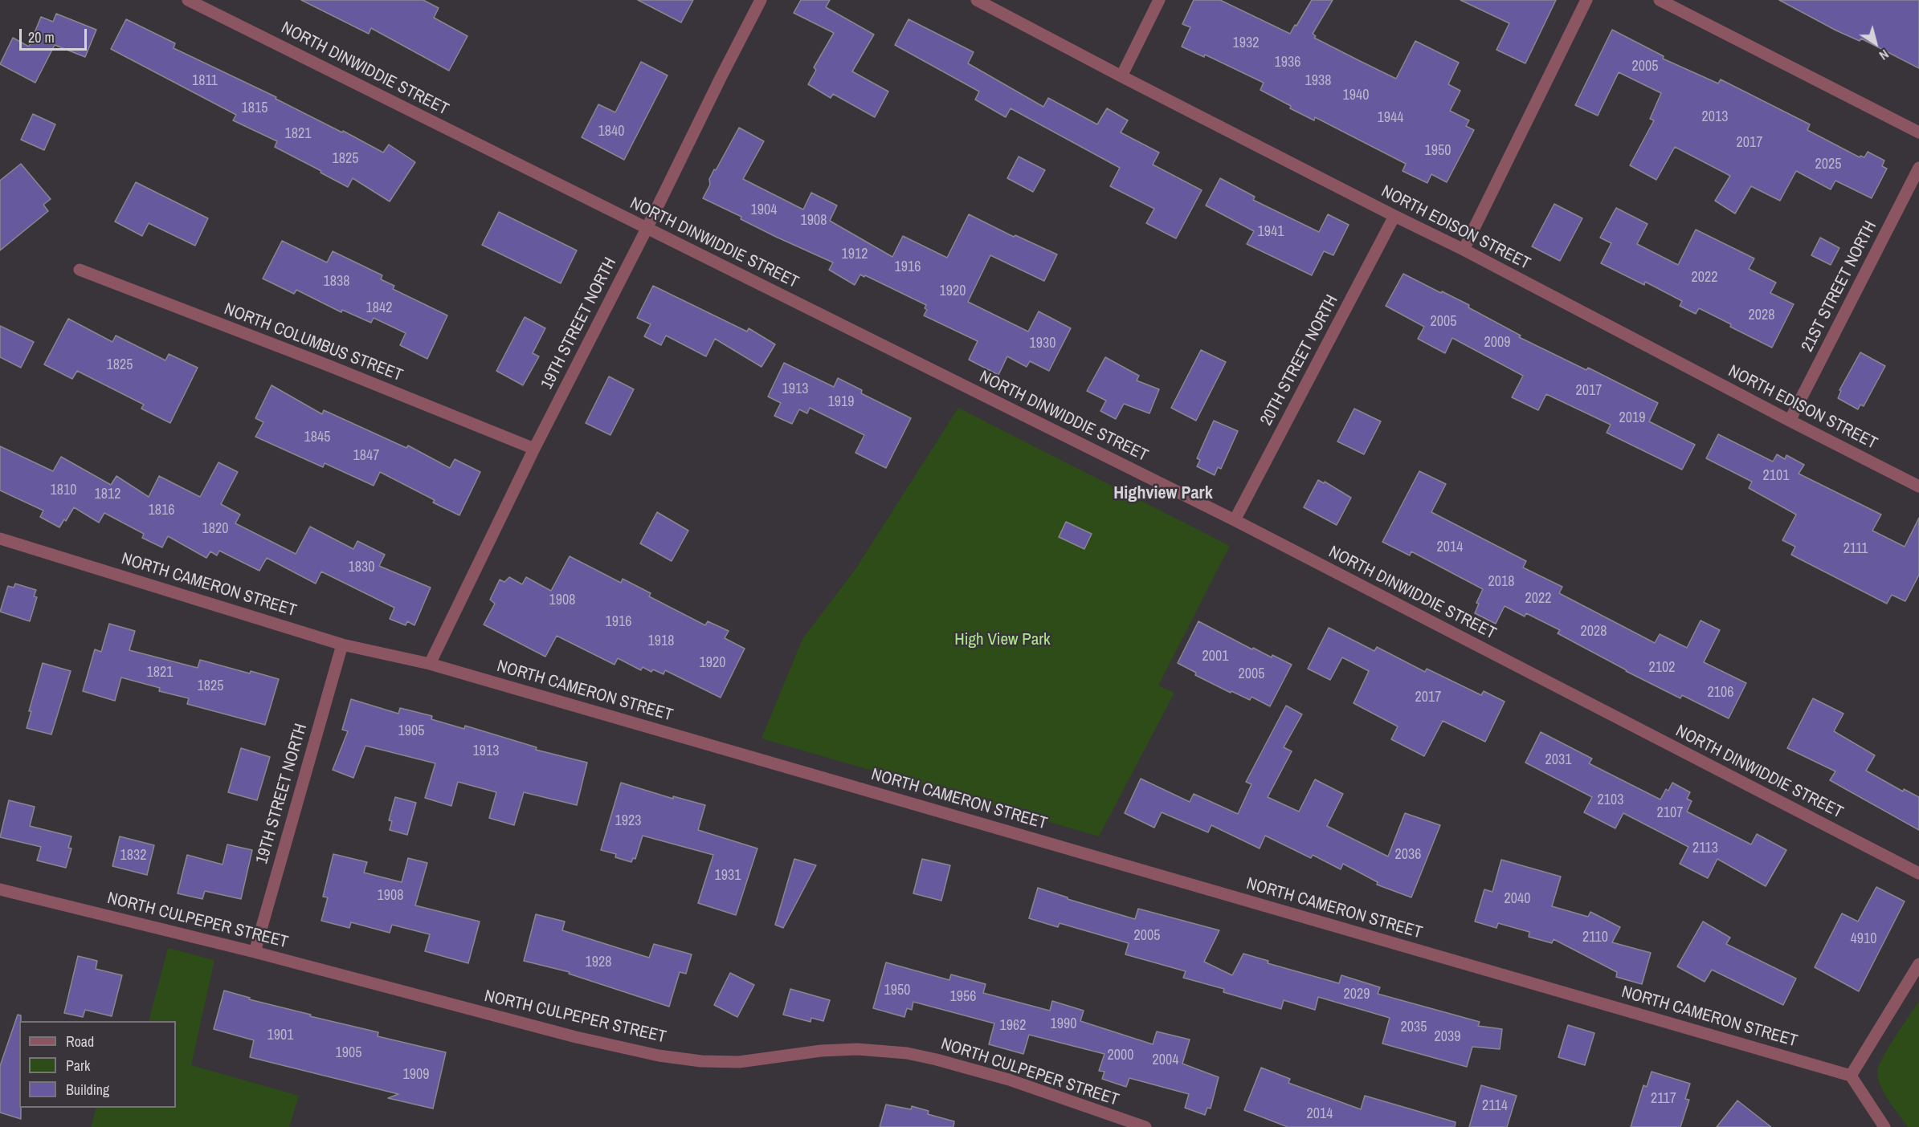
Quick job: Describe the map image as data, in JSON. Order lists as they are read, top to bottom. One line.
{"streets":{"street":["NORTH DINWIDDIE STREET","NORTH EDISON STREET","21ST STREET NORTH","19TH STREET NORTH","NORTH COLUMBUS STREET","20TH STREET NORTH","NORTH CAMERON STREET","NORTH CULPEPER STREET"]},"crossings":[["NORTH DINWIDDIE STREET","19TH STREET NORTH"],["NORTH DINWIDDIE STREET","20TH STREET NORTH"],["NORTH EDISON STREET","21ST STREET NORTH"],["NORTH EDISON STREET","20TH STREET NORTH"],["19TH STREET NORTH","NORTH COLUMBUS STREET"],["19TH STREET NORTH","NORTH CAMERON STREET"],["19TH STREET NORTH","NORTH CULPEPER STREET"]],"districts":["Highview Park"],"parks":["High View Park"],"house_numbers":["1932","1936","2005","1811","1938","1940","1815","2013","1944","1840","1821","2017","1950","1825","2025","1904","1908","1941","1912","1916","2022","1838","1920","1842","2028","2005","2009","1930","1825","1913","2017","1919","2019","1845","1847","2101","1810","1812","1816","1820","2014","2111","1830","2018","2022","1908","1916","2028","1918","2001","1920","2102","1821","2005","1825","2106","2017","1905","1913","2031","2103","2107","1923","2113","2036","1832","1931","1908","2040","2005","2110","4910","1928","1950","2029","1956","1990","1962","2035","1901","2039","1905","2000","2004","1909","2117","2114","2014"],"legend":["Road","Park","Building"],"scale_bar":"20 m","north":"bottom right"}
